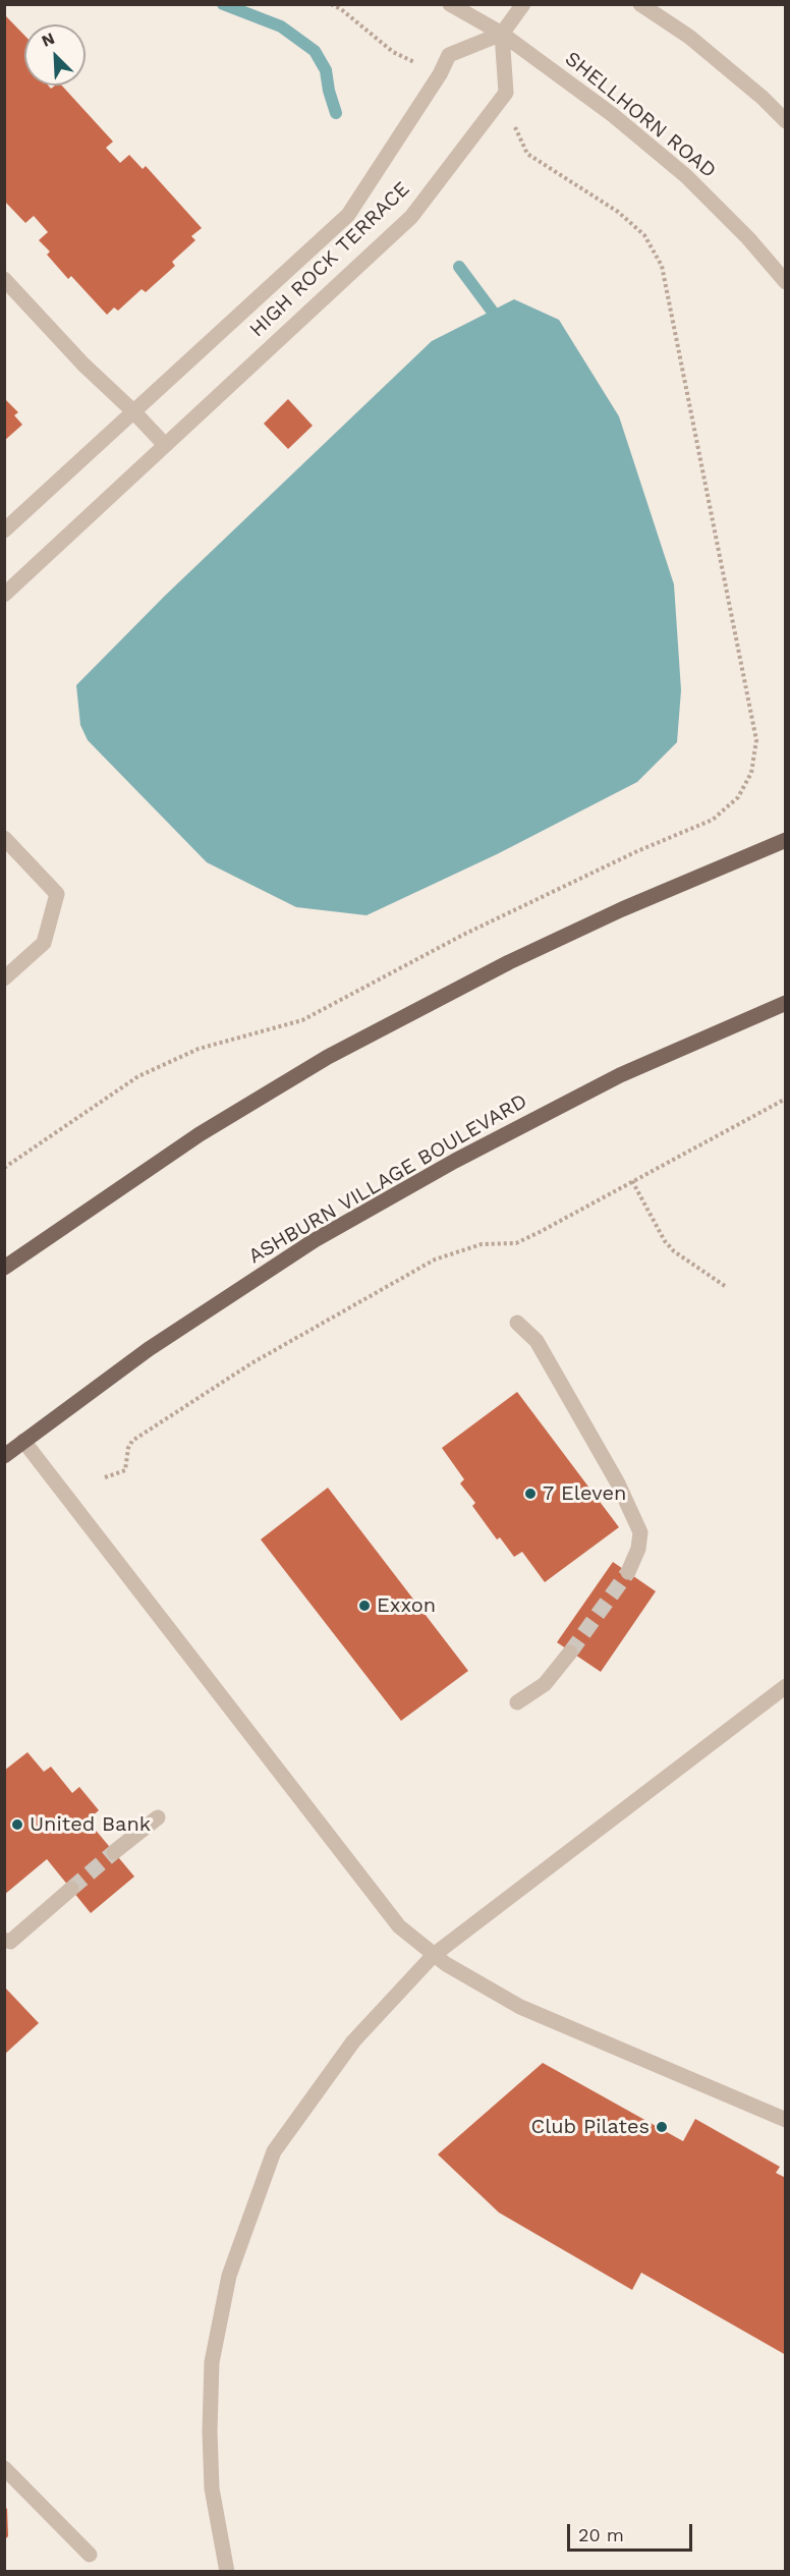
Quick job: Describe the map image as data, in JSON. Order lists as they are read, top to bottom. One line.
{"streets":{"main road":["ASHBURN VILLAGE BOULEVARD"],"street":["SHELLHORN ROAD","HIGH ROCK TERRACE"]},"crossings":[["SHELLHORN ROAD","HIGH ROCK TERRACE"]],"places":["7 Eleven","Exxon","United Bank","Club Pilates"],"scale_bar":"20 m","north":"top left"}
